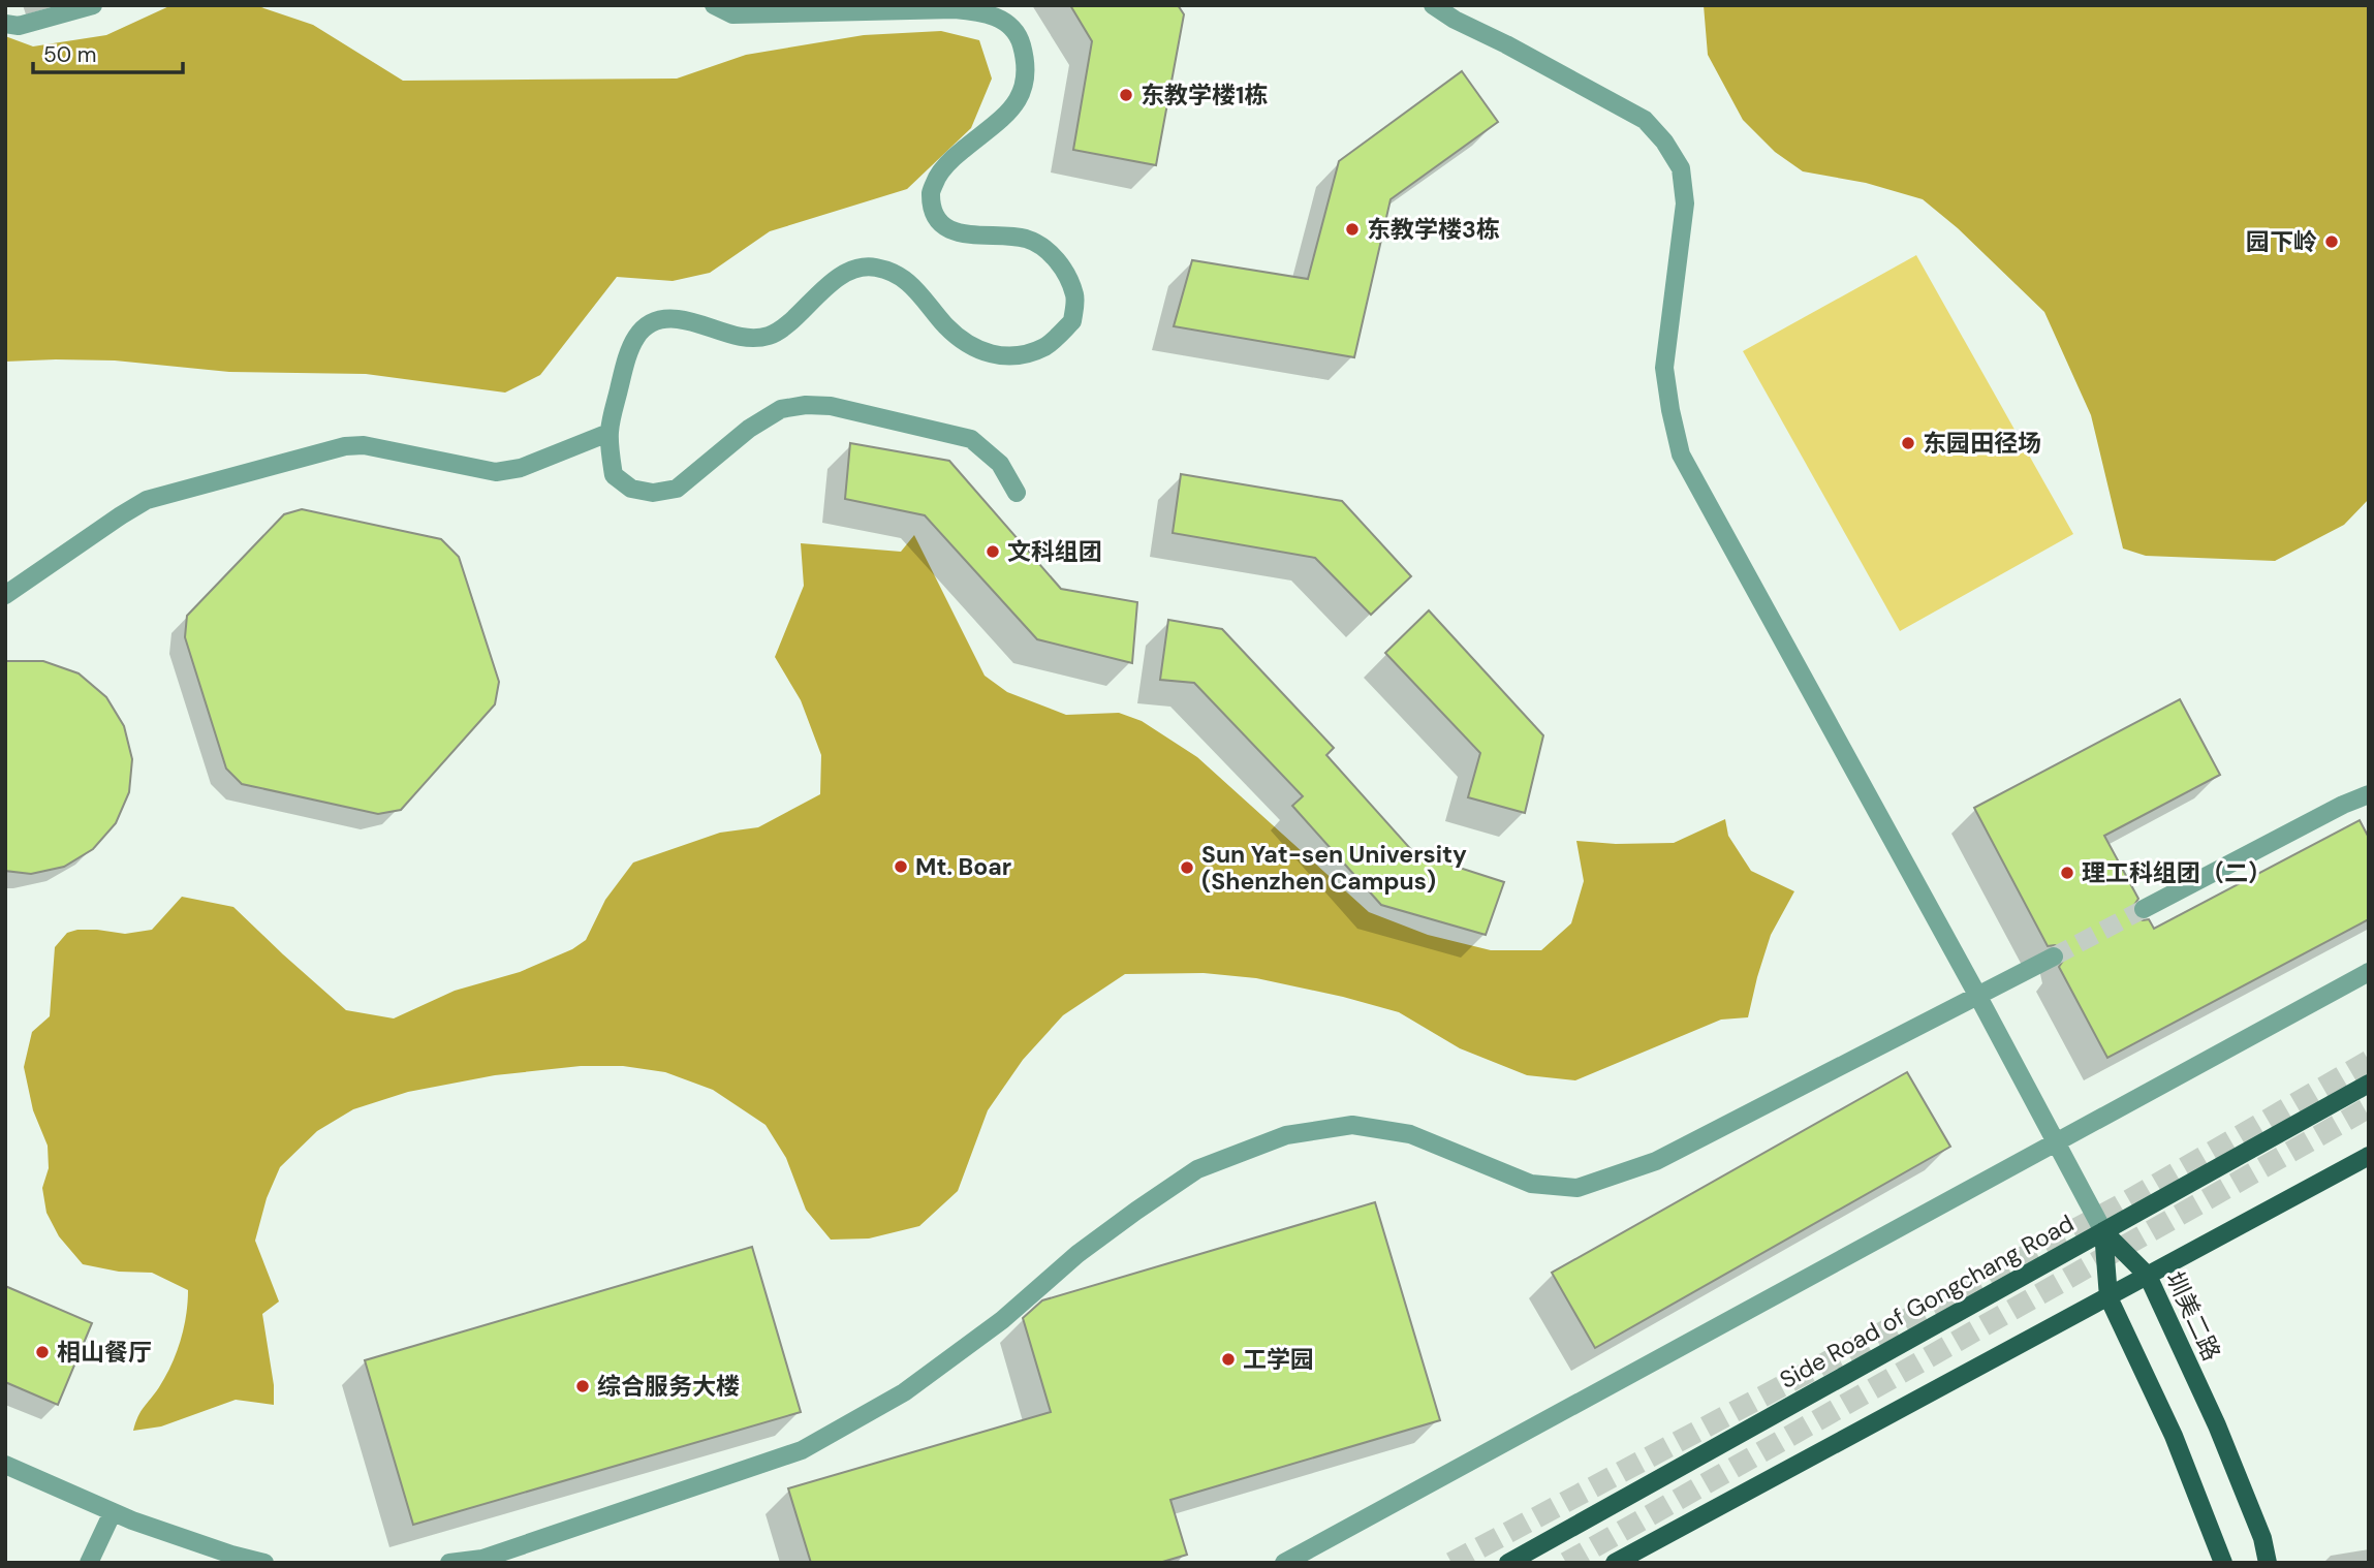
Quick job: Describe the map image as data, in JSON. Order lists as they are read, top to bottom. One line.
{"streets":{"main road":["Side Road of Gongchang Road","圳美二路"]},"crossings":[["Side Road of Gongchang Road","圳美二路"]],"places":["东教学楼1栋","东教学楼3栋","园下岭","东园田径场","文科组团","Mt. Boar","Sun Yat-sen University (Shenzhen Campus)","理工科组团（二）","相山餐厅","工学园","综合服务大楼"],"scale_bar":"50 m"}
